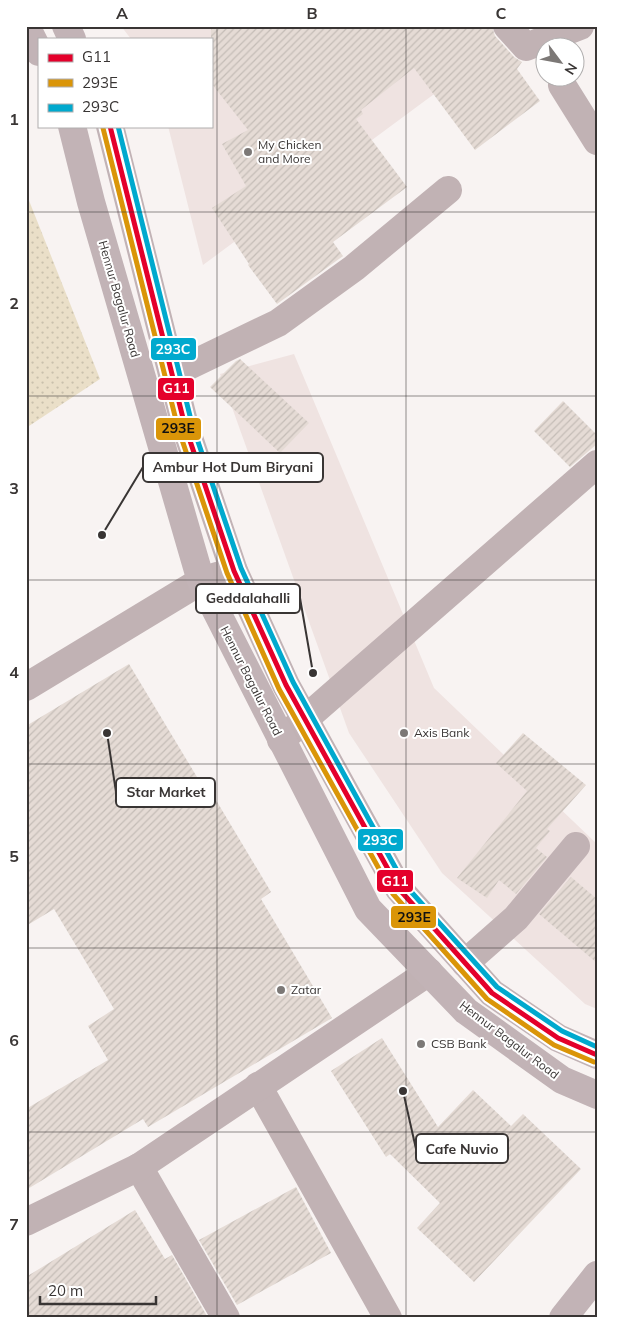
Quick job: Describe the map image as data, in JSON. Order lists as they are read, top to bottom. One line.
{"streets":{"main road":["Hennur Bagalur Road"]},"places":["My Chicken and More","Ambur Hot Dum Biryani","Geddalahalli","Star Market","Axis Bank","Zatar","CSB Bank","Cafe Nuvio"],"lines":["transit line G11","transit line 293E","transit line 293C"],"legend":["G11","293E","293C"],"scale_bar":"20 m","north":"bottom right","grid":{"columns":["A","B","C"],"rows":["1","2","3","4","5","6","7"]}}
